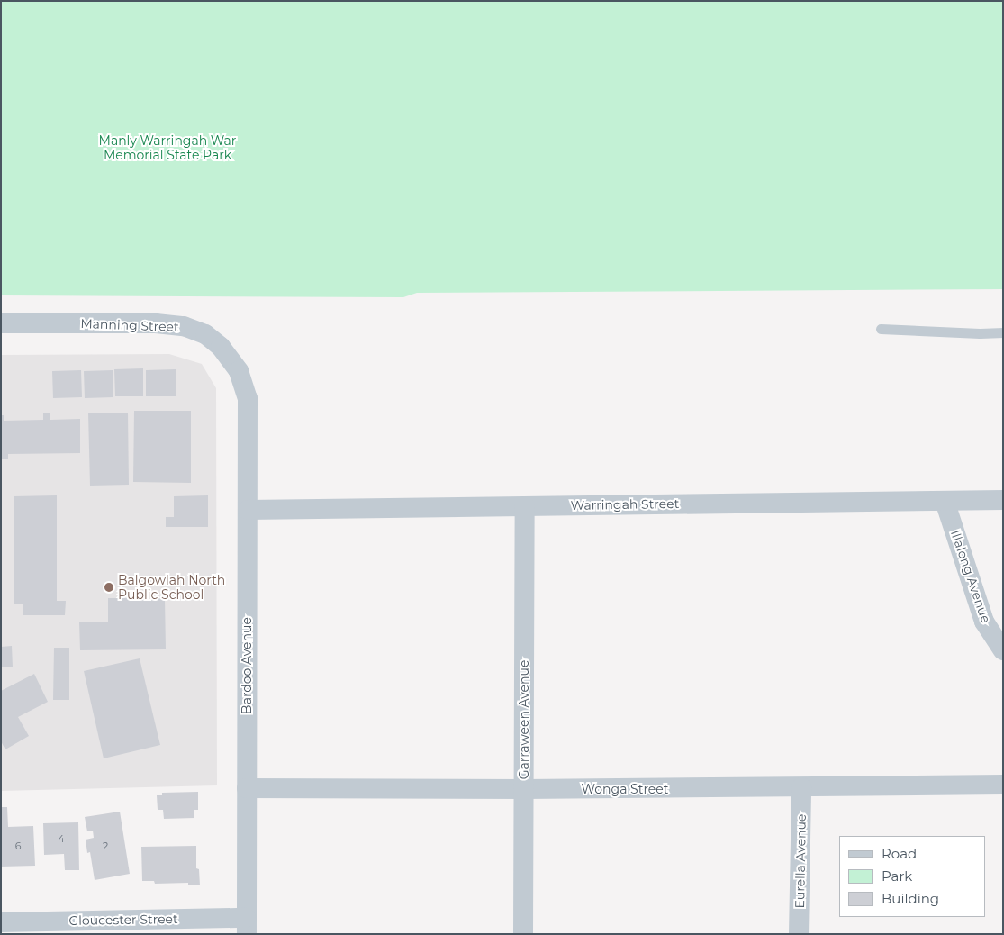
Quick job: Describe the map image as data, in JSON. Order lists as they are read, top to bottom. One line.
{"streets":{"street":["Manning Street","Warringah Street","Illalong Avenue","Bardoo Avenue","Garraween Avenue","Wonga Street","Eurella Avenue","Gloucester Street"]},"crossings":[["Manning Street","Bardoo Avenue"],["Warringah Street","Illalong Avenue"],["Warringah Street","Bardoo Avenue"],["Warringah Street","Garraween Avenue"],["Bardoo Avenue","Wonga Street"],["Bardoo Avenue","Gloucester Street"],["Garraween Avenue","Wonga Street"],["Wonga Street","Eurella Avenue"]],"parks":["Manly Warringah War Memorial State Park"],"places":["Balgowlah North Public School"],"house_numbers":["4","6","2"],"legend":["Road","Park","Building"]}
